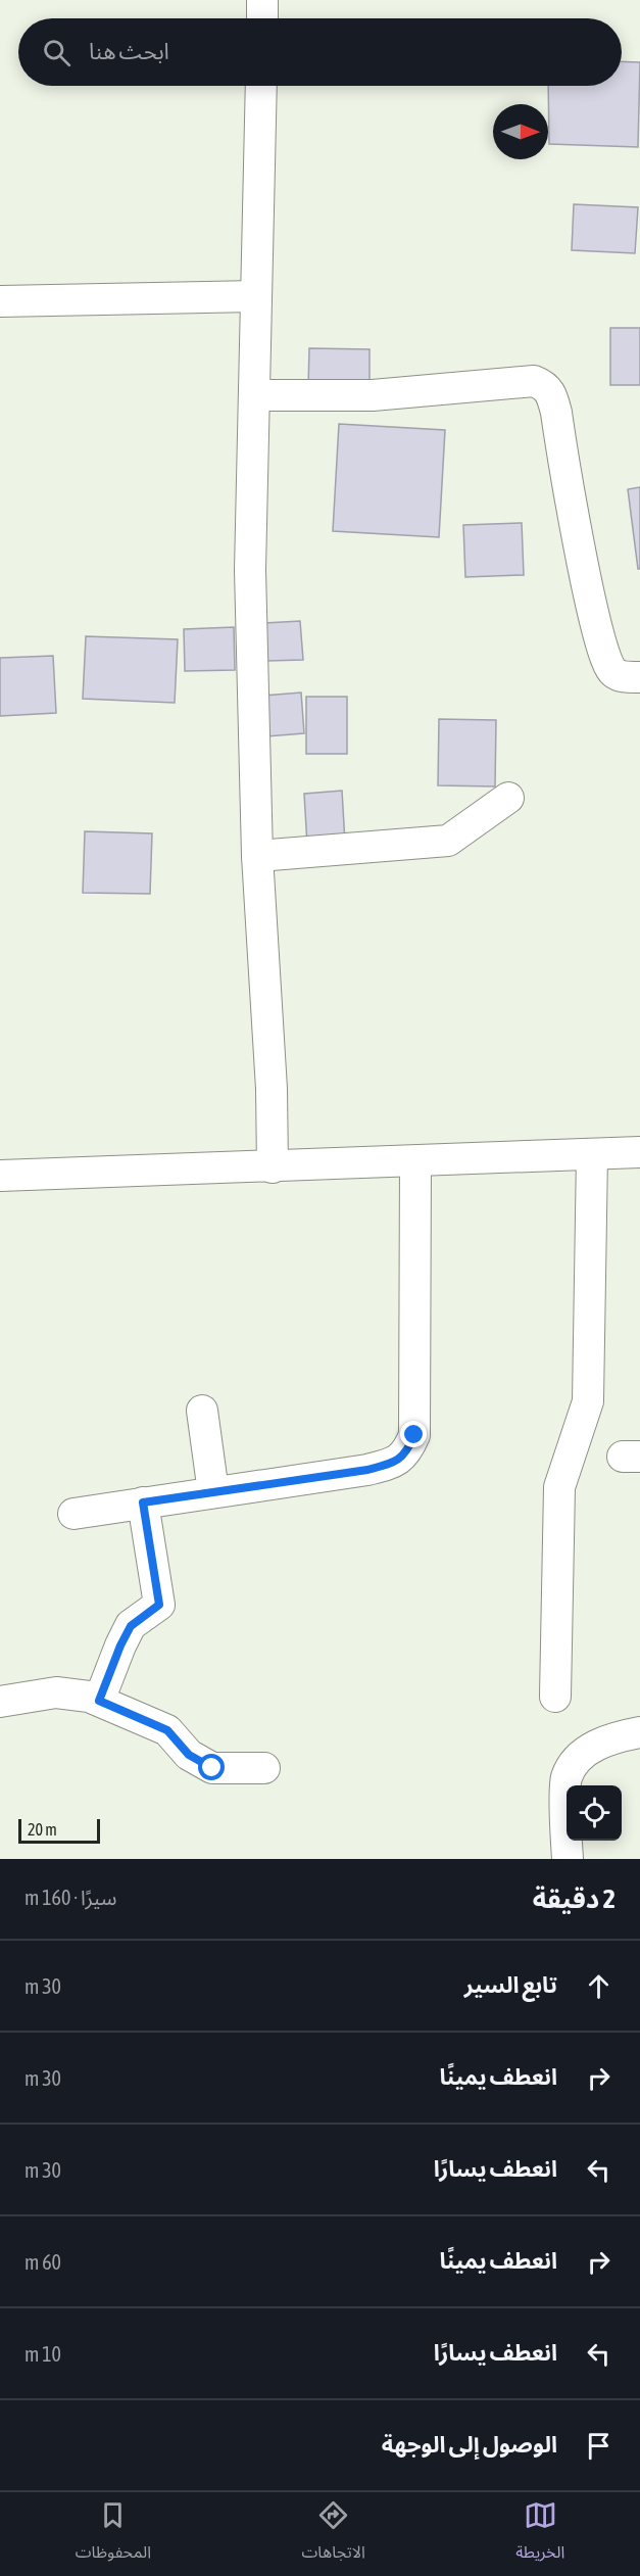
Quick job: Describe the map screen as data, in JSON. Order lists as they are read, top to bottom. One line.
{"scale_bar":"20 m","north":"right","page":{"search":"ابحث هنا","scale":"20 m","heading":["2 دقيقة","سيرًا · 160 m"],"list":[["تابع السير","30 m"],["انعطف يمينًا","30 m"],["انعطف يسارًا","30 m"],["انعطف يمينًا","60 m"],["انعطف يسارًا","10 m"],"الوصول إلى الوجهة"],"nav":["الخريطة","الاتجاهات","المحفوظات"]}}
